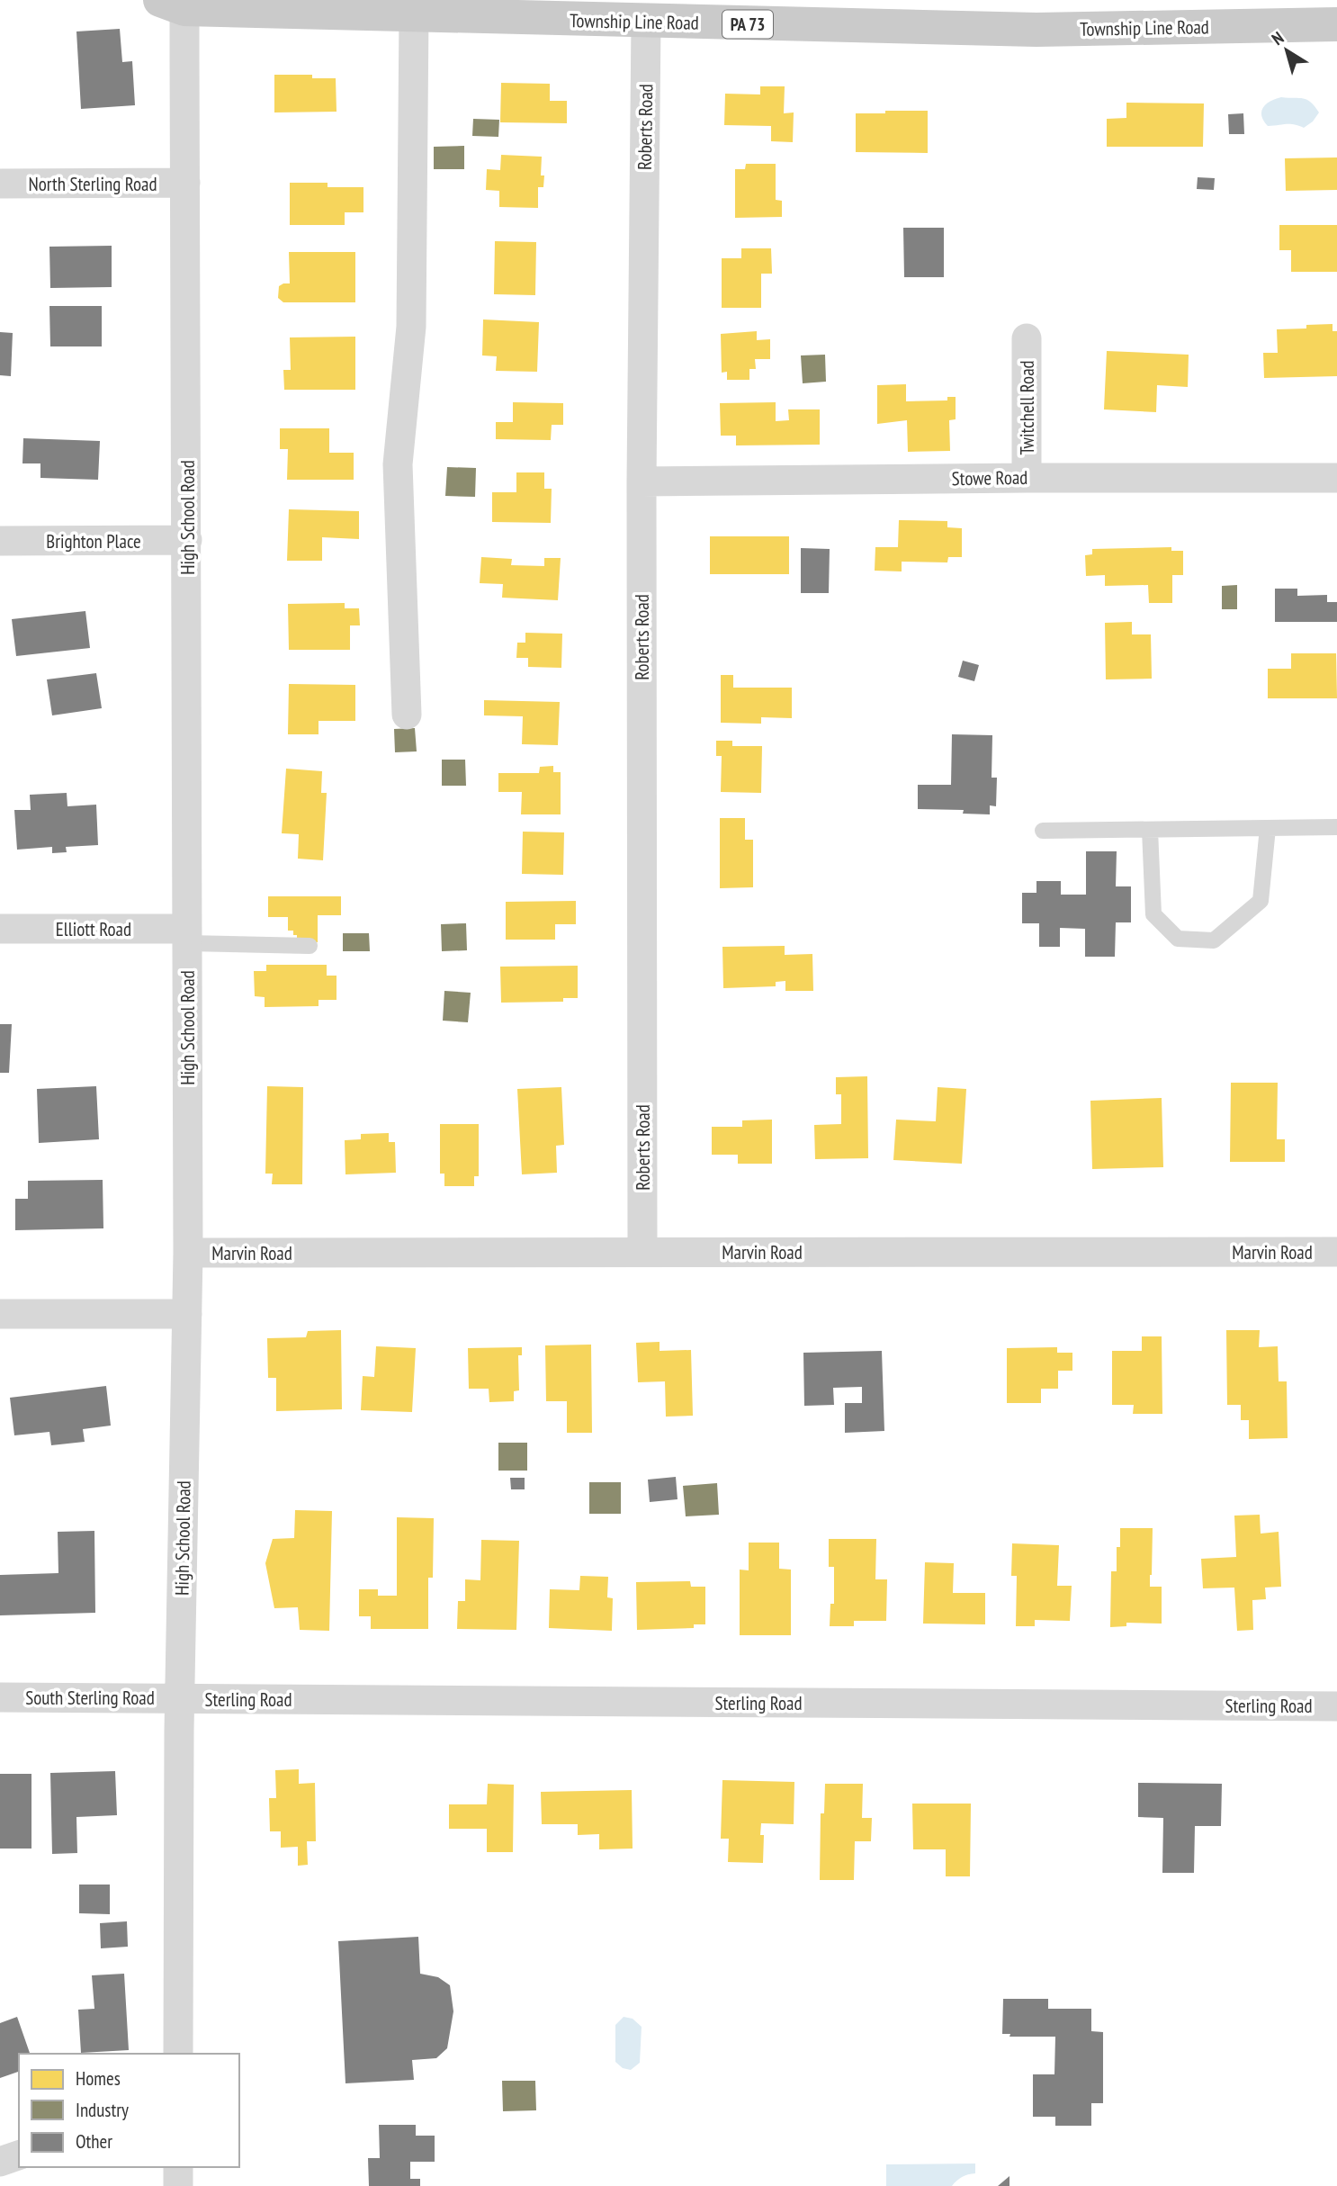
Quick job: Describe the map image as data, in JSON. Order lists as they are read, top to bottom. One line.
{"streets":{"main road":["Township Line Road","PA 73"],"street":["Roberts Road","North Sterling Road","Twitchell Road","Stowe Road","High School Road","Brighton Place","Elliott Road","Marvin Road","South Sterling Road","Sterling Road"]},"crossings":[["Township Line Road","Roberts Road"],["Township Line Road","High School Road"],["Roberts Road","Stowe Road"],["Roberts Road","Marvin Road"],["North Sterling Road","High School Road"],["Twitchell Road","Stowe Road"],["High School Road","Brighton Place"],["High School Road","Elliott Road"],["High School Road","Marvin Road"],["High School Road","South Sterling Road"],["High School Road","Sterling Road"],["South Sterling Road","Sterling Road"]],"legend":["Homes","Industry","Other"],"north":"top left"}
